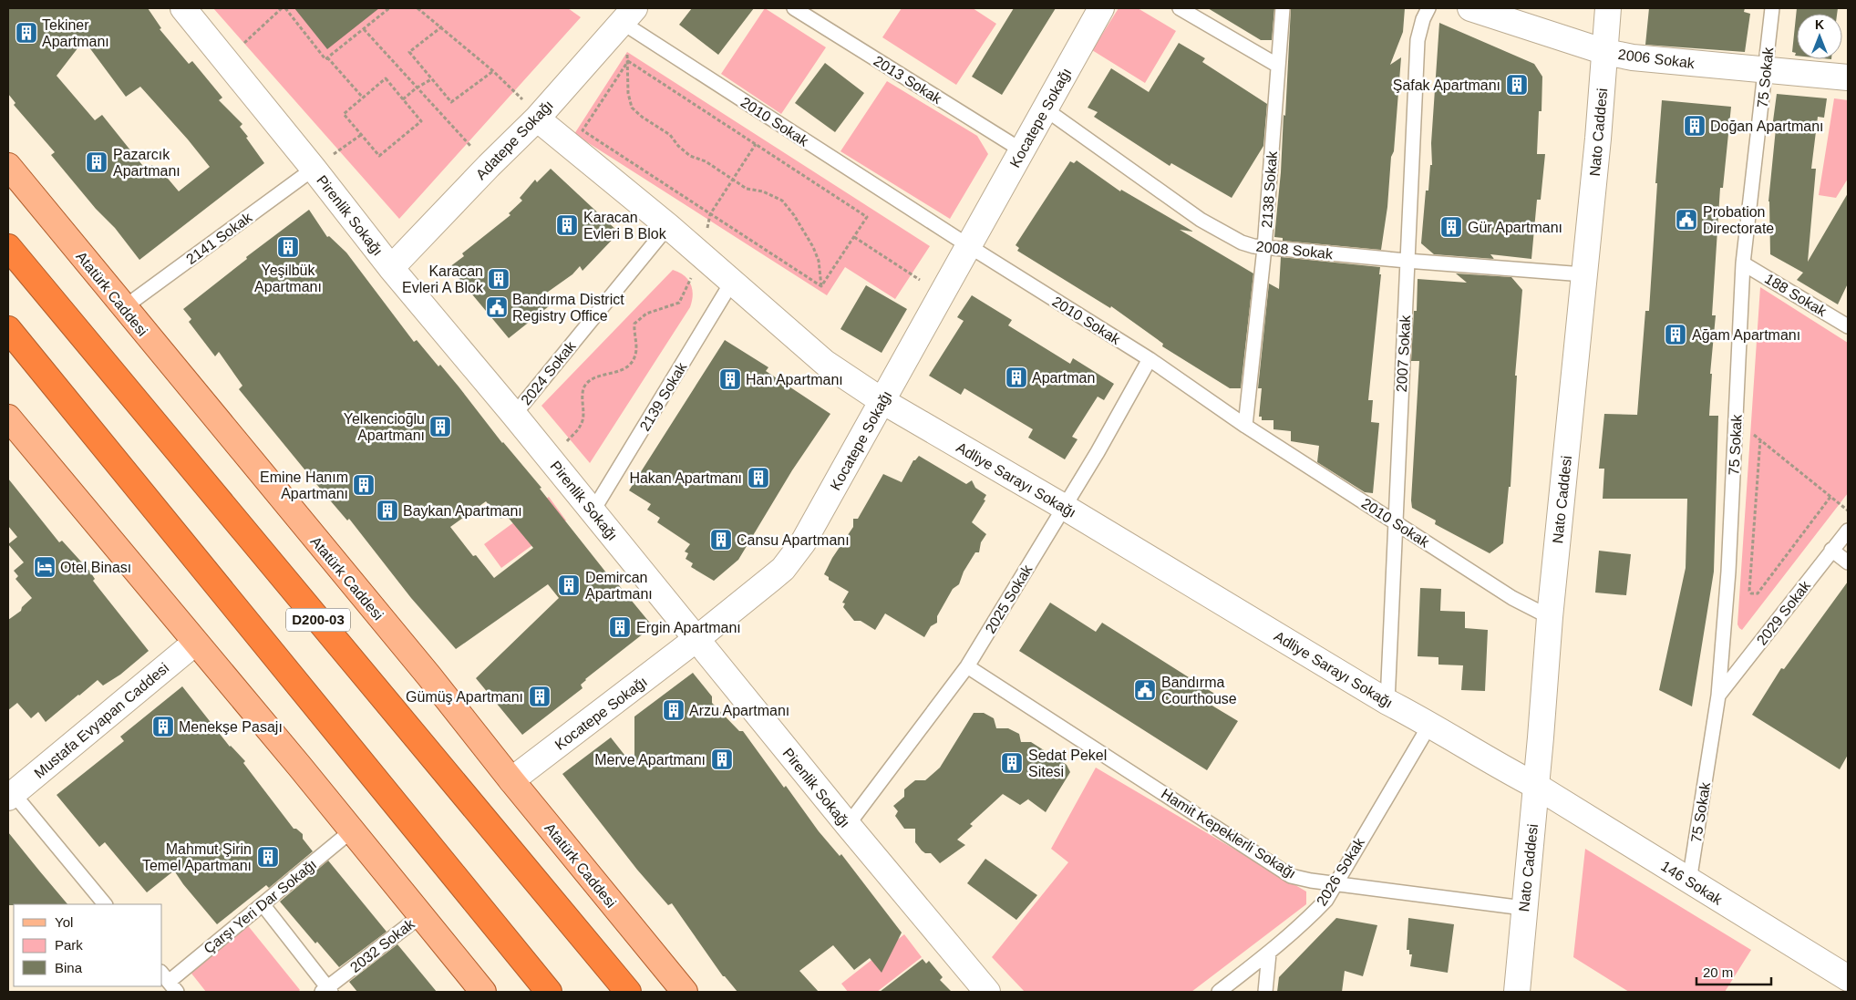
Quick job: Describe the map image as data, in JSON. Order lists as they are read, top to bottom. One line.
{"streets":{"highway":["D200-03"],"main road":["Atatürk Caddesi"],"street":["2006 Sokak","Kocatepe Sokağı","Nato Caddesi","Adatepe Sokağı","Pirenlik Sokağı","Adliye Sarayı Sokağı","Mustafa Evyapan Caddesi","146 Sokak"],"lane":["75 Sokak","2013 Sokak","2010 Sokak","2138 Sokak","2141 Sokak","2008 Sokak","188 Sokak","2007 Sokak","2024 Sokak","2139 Sokak","2025 Sokak","2029 Sokak","Hamit Kepeklerli Sokağı","2026 Sokak","Çarşı Yeri Dar Sokağı","2032 Sokak"]},"crossings":[["2006 Sokak","75 Sokak"],["2006 Sokak","Nato Caddesi"],["75 Sokak","188 Sokak"],["75 Sokak","2029 Sokak"],["75 Sokak","146 Sokak"],["2013 Sokak","Kocatepe Sokağı"],["Kocatepe Sokağı","2010 Sokak"],["Kocatepe Sokağı","Pirenlik Sokağı"],["Kocatepe Sokağı","2008 Sokak"],["Kocatepe Sokağı","Atatürk Caddesi"],["Kocatepe Sokağı","Adliye Sarayı Sokağı"],["2010 Sokak","Nato Caddesi"],["2010 Sokak","Adatepe Sokağı"],["2010 Sokak","2138 Sokak"],["2010 Sokak","2007 Sokak"],["2010 Sokak","2025 Sokak"],["Nato Caddesi","2008 Sokak"],["Nato Caddesi","Adliye Sarayı Sokağı"],["Nato Caddesi","Hamit Kepeklerli Sokağı"],["Nato Caddesi","146 Sokak"],["Adatepe Sokağı","Pirenlik Sokağı"],["Adatepe Sokağı","Adliye Sarayı Sokağı"],["2138 Sokak","2008 Sokak"],["Pirenlik Sokağı","2141 Sokak"],["Pirenlik Sokağı","2024 Sokak"],["Pirenlik Sokağı","2139 Sokak"],["Pirenlik Sokağı","2025 Sokak"],["2141 Sokak","Atatürk Caddesi"],["2008 Sokak","2007 Sokak"],["2007 Sokak","Adliye Sarayı Sokağı"],["2024 Sokak","Adliye Sarayı Sokağı"],["2139 Sokak","Adliye Sarayı Sokağı"],["Adliye Sarayı Sokağı","2025 Sokak"],["Adliye Sarayı Sokağı","2026 Sokak"],["Adliye Sarayı Sokağı","146 Sokak"],["2025 Sokak","Hamit Kepeklerli Sokağı"],["Hamit Kepeklerli Sokağı","2026 Sokak"]],"places":{"building":["Tekiner Apartmanı","Şafak Apartmanı","Doğan Apartmanı","Pazarcık Apartmanı","Karacan Evleri B Blok","Gür Apartmanı","Yeşilbük Apartmanı","Karacan Evleri A Blok","Ağam Apartmanı","Apartman","Han Apartmanı","Yelkencioğlu Apartmanı","Hakan Apartmanı","Emine Hanım Apartmanı","Baykan Apartmanı","Cansu Apartmanı","Demircan Apartmanı","Ergin Apartmanı","Gümüş Apartmanı","Arzu Apartmanı","Menekşe Pasajı","Merve Apartmanı","Sedat Pekel Sitesi","Mahmut Şirin Temel Apartmanı"],"public building":["Probation Directorate","Bandırma District Registry Office","Bandırma Courthouse"],"hotel":["Otel Binası"]},"legend":["Yol","Park","Bina"],"scale_bar":"20 m","north":"top"}
